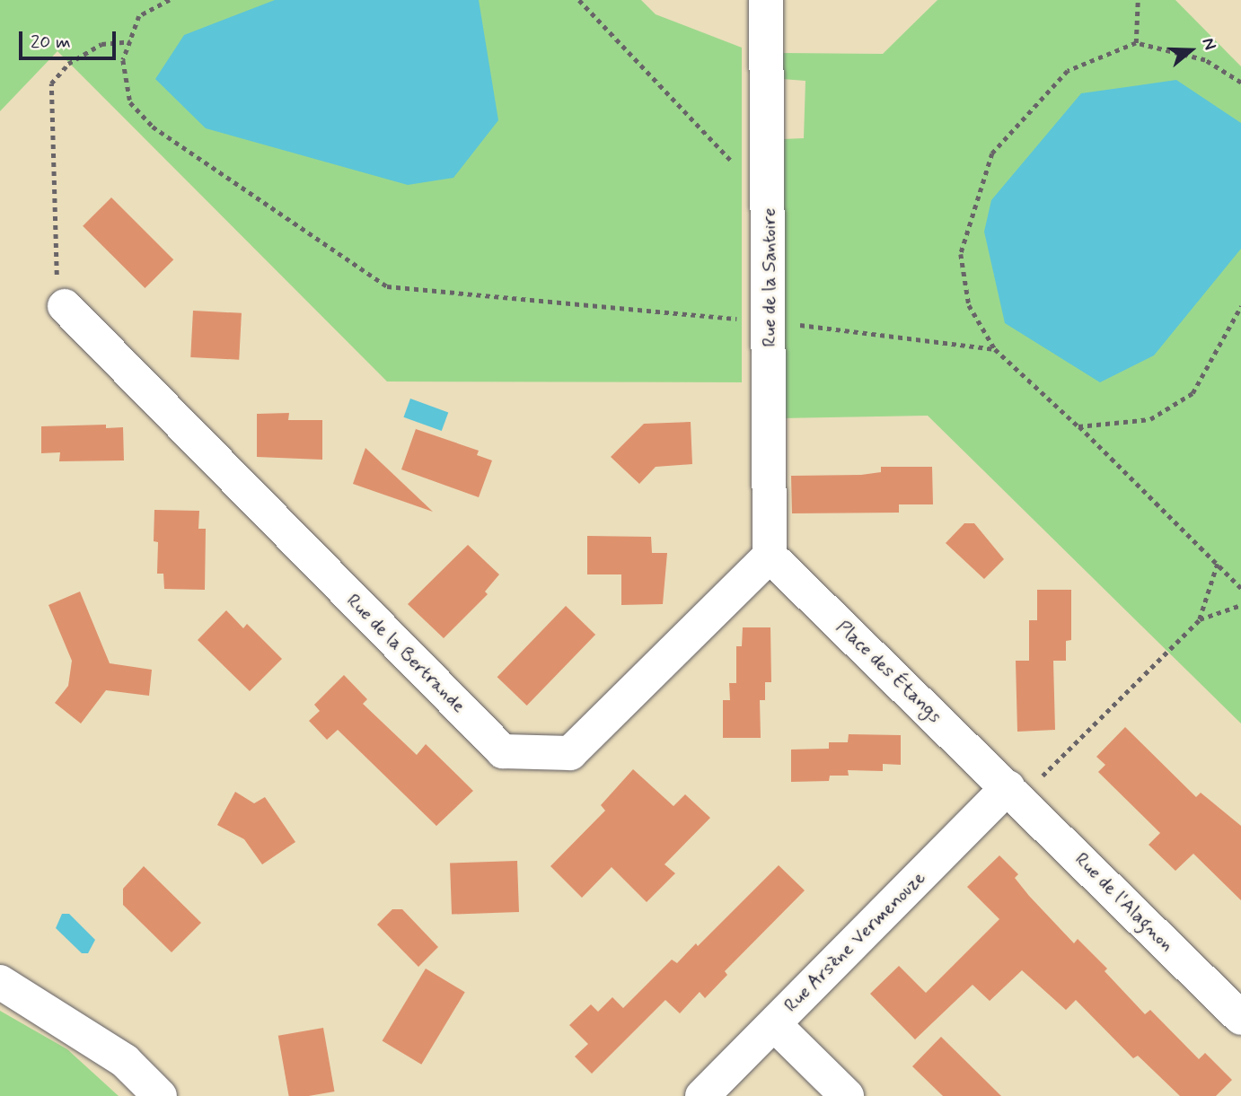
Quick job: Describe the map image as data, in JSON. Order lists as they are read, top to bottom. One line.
{"streets":{"street":["Rue de la Santoire","Rue de la Bertrande","Place des Étangs","Rue de l'Alagnon","Rue Arsène Vermenouze"]},"crossings":[["Rue de la Santoire","Rue de la Bertrande"],["Rue de la Santoire","Place des Étangs"],["Rue de la Bertrande","Place des Étangs"],["Place des Étangs","Rue de l'Alagnon"],["Place des Étangs","Rue Arsène Vermenouze"],["Rue de l'Alagnon","Rue Arsène Vermenouze"]],"scale_bar":"20 m","north":"right"}
